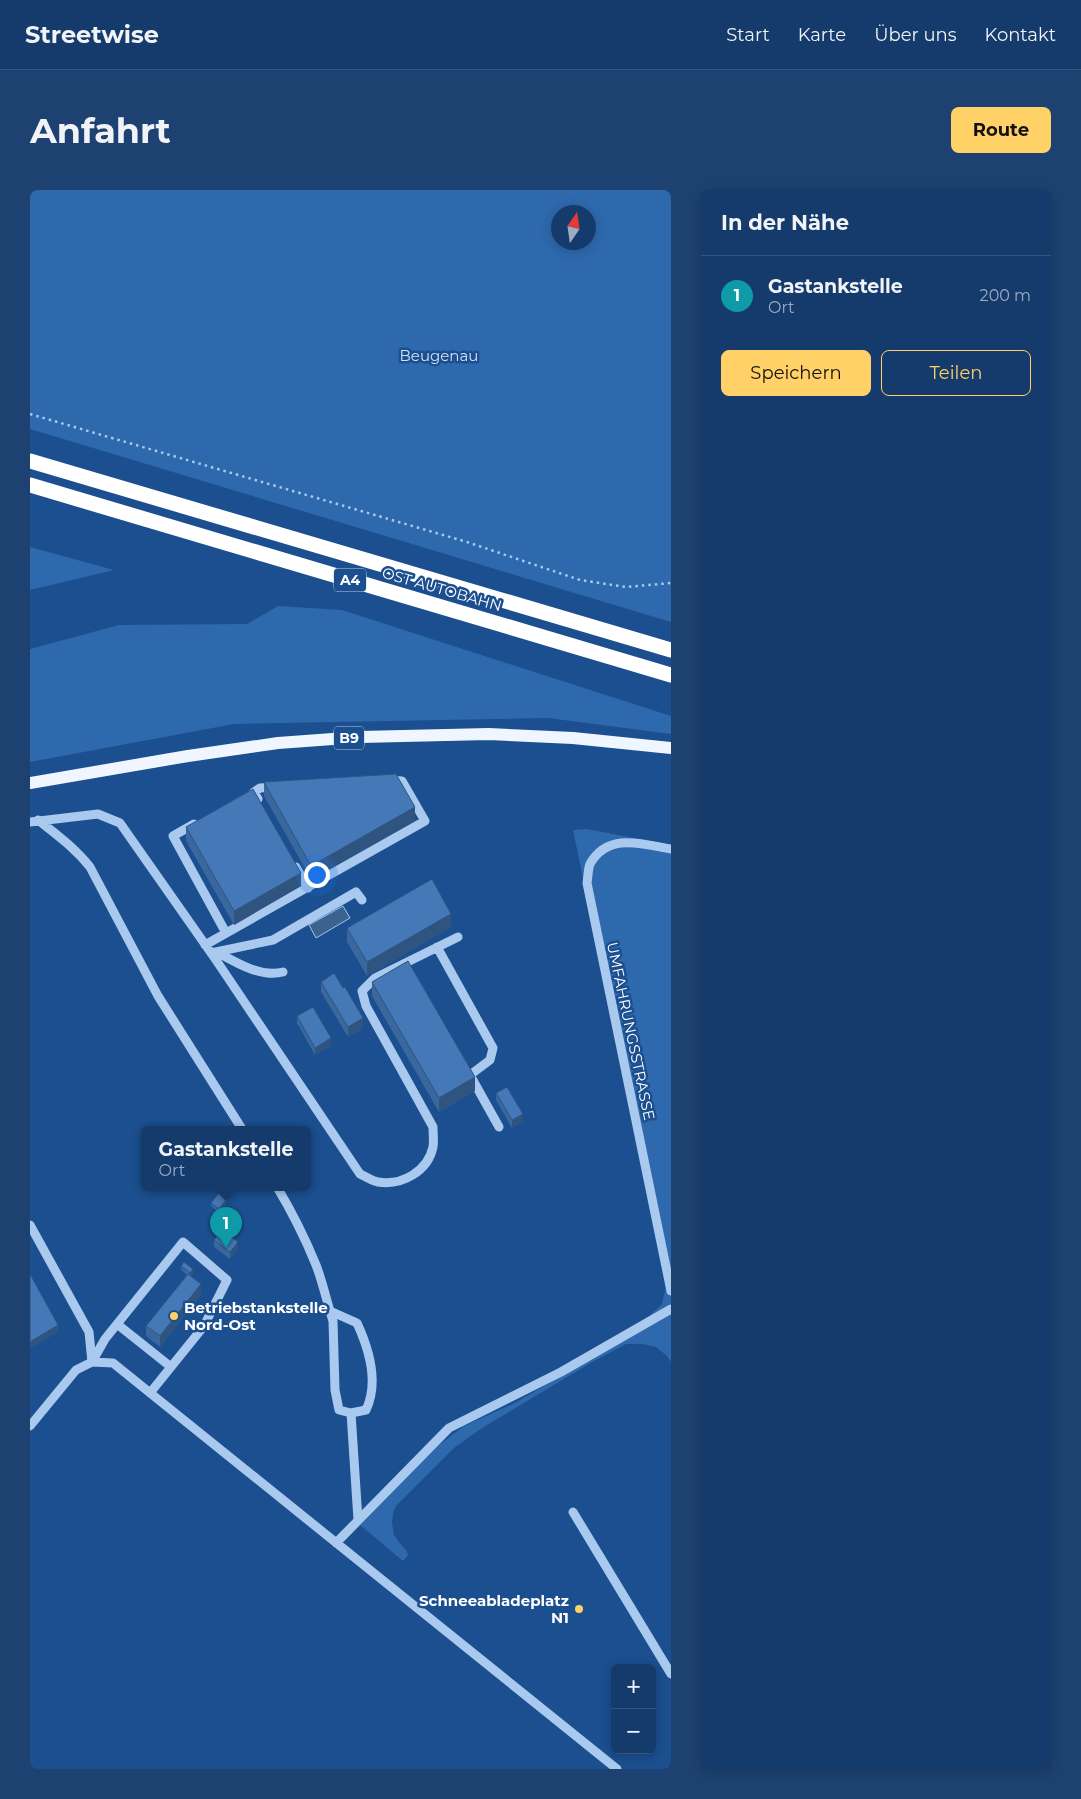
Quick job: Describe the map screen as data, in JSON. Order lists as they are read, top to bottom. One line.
{"streets":{"highway":["A4","OST AUTOBAHN"],"main road":["B9"],"lane":["UMFAHRUNGSSTRASSE"]},"parks":["Beugenau"],"places":["Betriebstankstelle Nord-Ost","Schneeabladeplatz N1"],"north":"top","page":{"header":"Streetwise","nav":["Start","Karte","Über uns","Kontakt"],"buttons":["Route",["Speichern","Teilen"]],"title":"Anfahrt","heading":"In der Nähe","list":[{"mark":"1","name":"Gastankstelle","note":"Ort","value":"200 m"}],"popup":["Gastankstelle","Ort"],"pins":"1","map_buttons":["+","−"]}}
